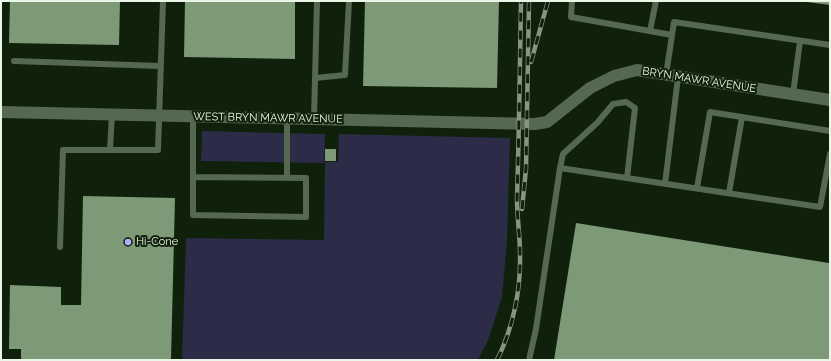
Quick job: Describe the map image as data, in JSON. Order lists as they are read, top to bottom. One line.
{"streets":{"street":["BRYN MAWR AVENUE","WEST BRYN MAWR AVENUE"]},"crossings":[["BRYN MAWR AVENUE","WEST BRYN MAWR AVENUE"]],"places":["Hi-Cone"]}
